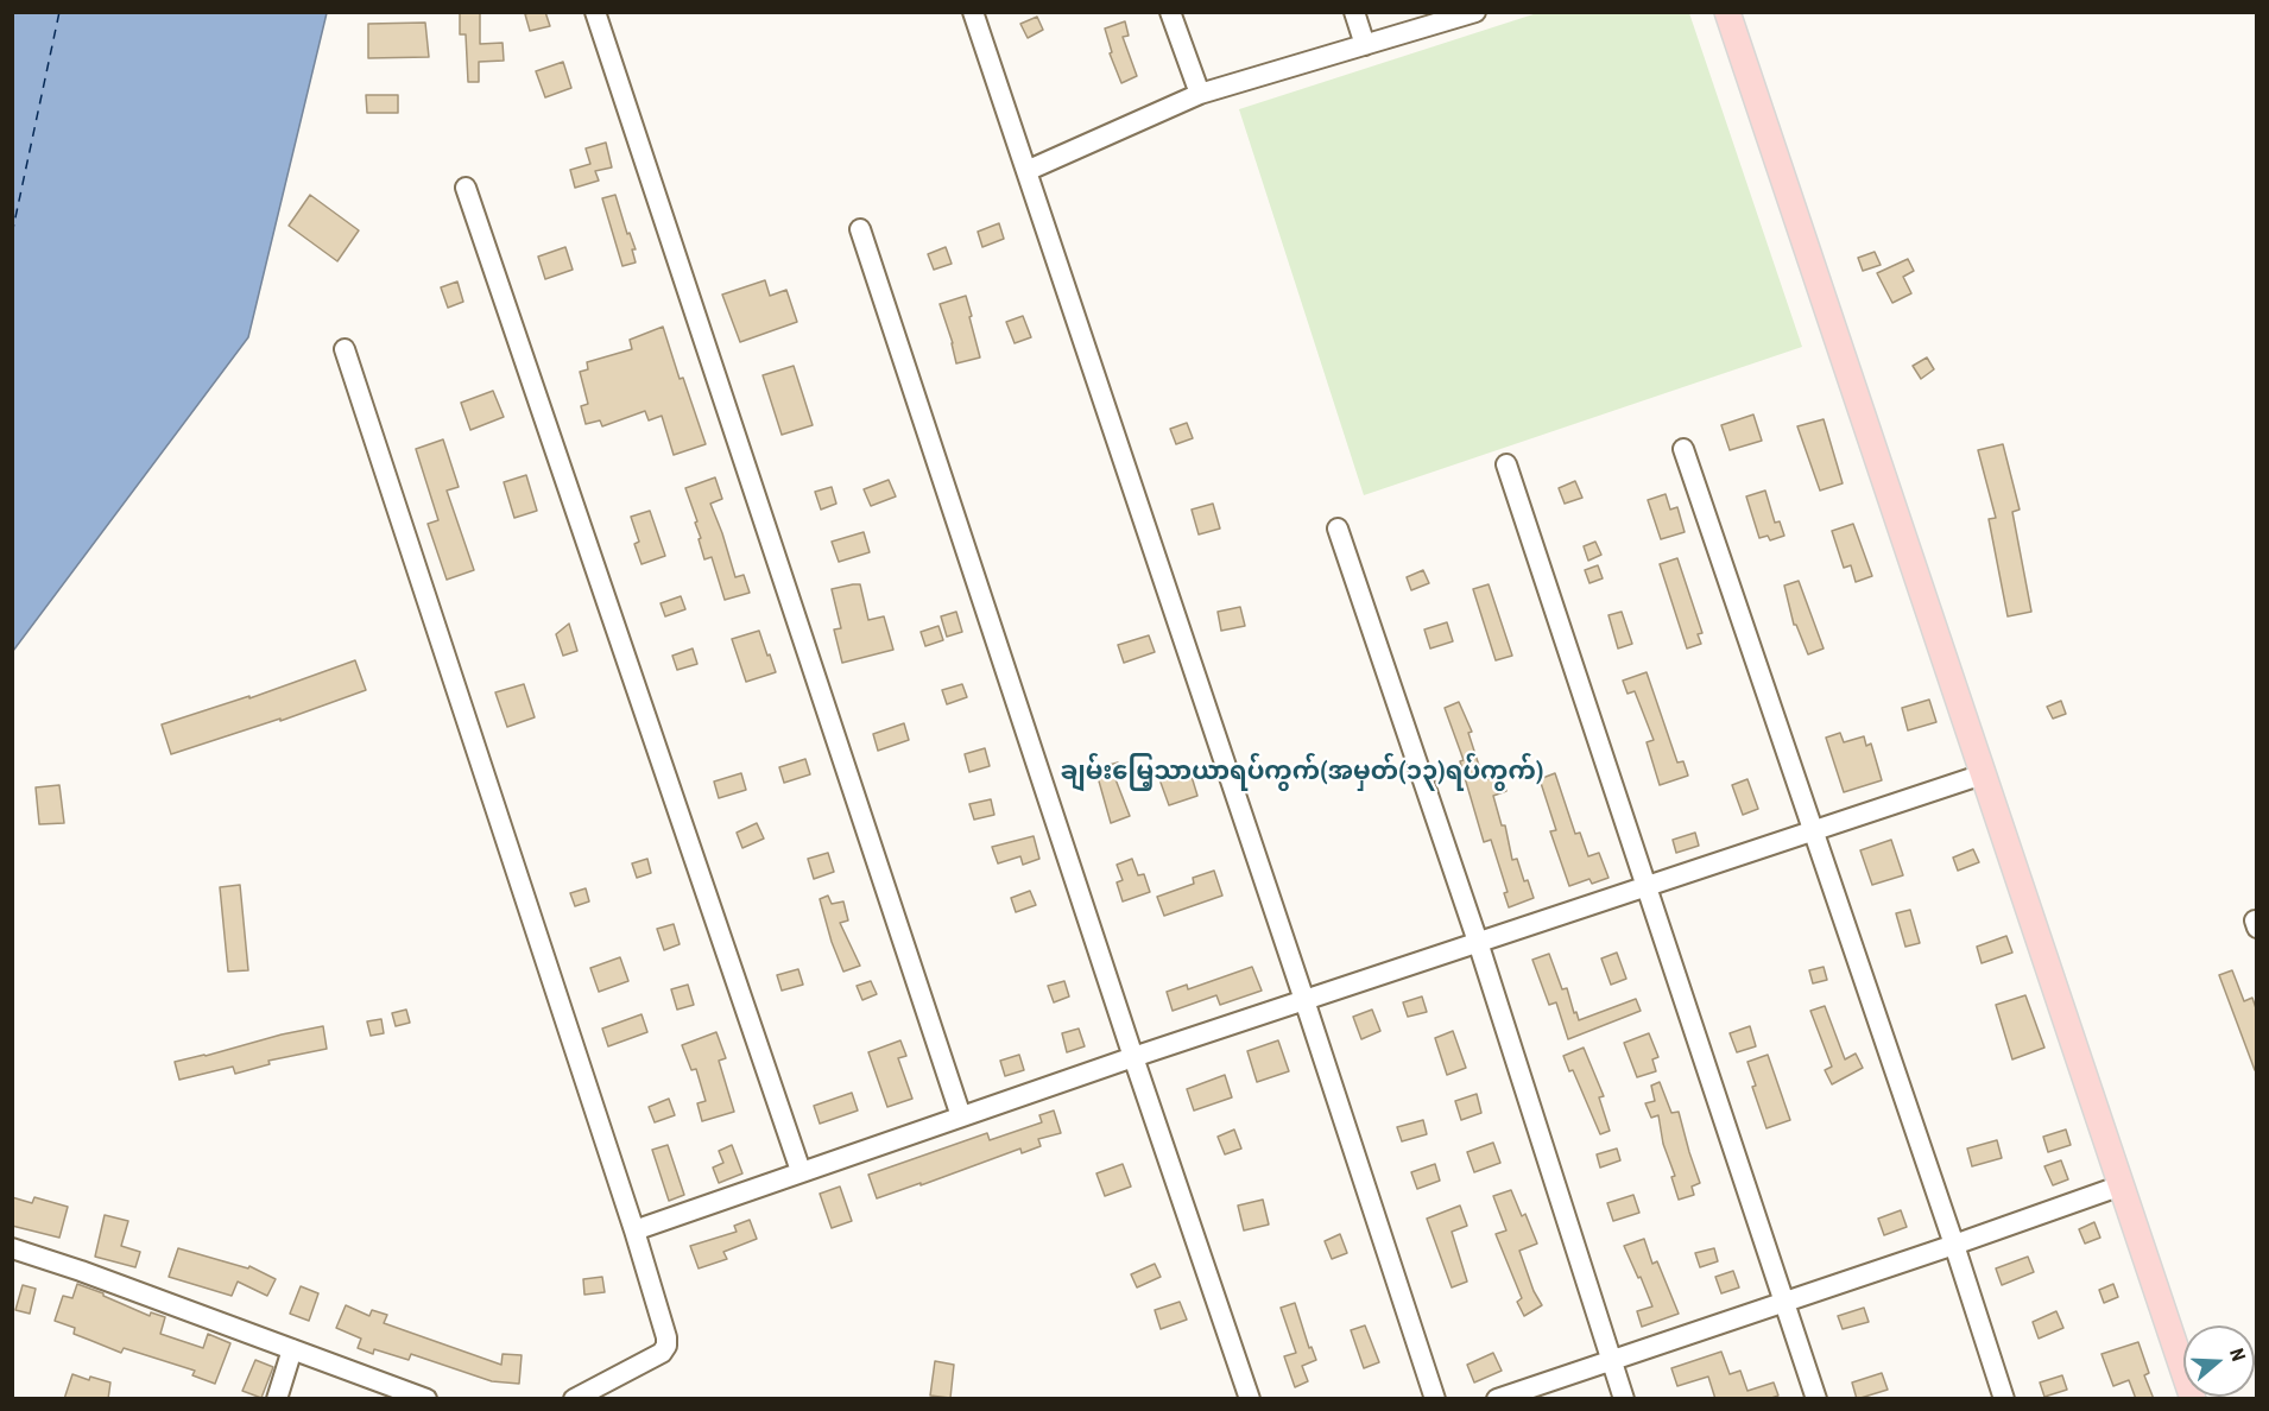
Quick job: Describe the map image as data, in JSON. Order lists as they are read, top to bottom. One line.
{"districts":["ချမ်းမြေ့သာယာရပ်ကွက်(အမှတ်(၁၃)ရပ်ကွက်)"],"north":"right"}
